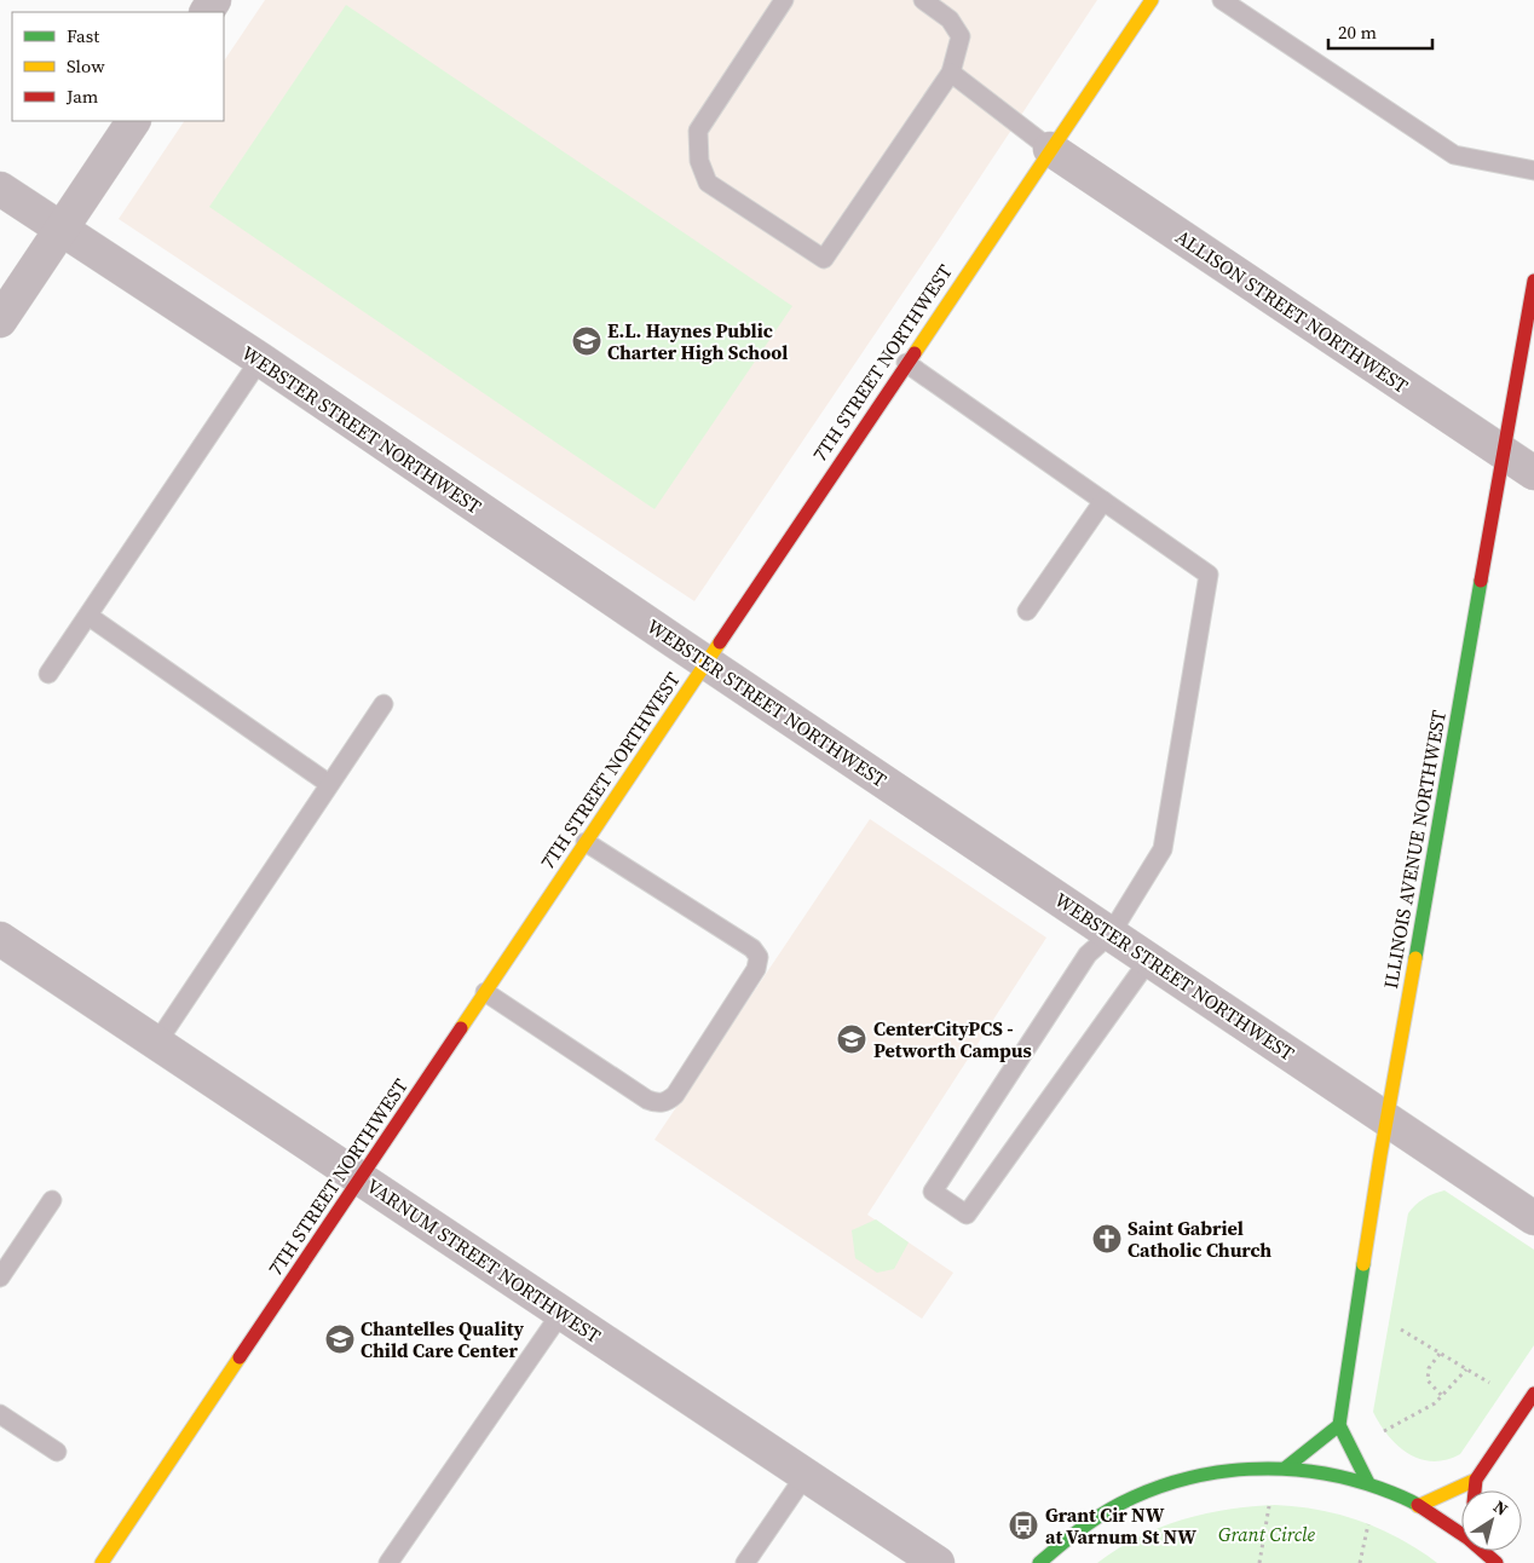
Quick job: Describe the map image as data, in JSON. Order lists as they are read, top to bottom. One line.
{"streets":{"street":["ALLISON STREET NORTHWEST","7TH STREET NORTHWEST","WEBSTER STREET NORTHWEST","ILLINOIS AVENUE NORTHWEST","VARNUM STREET NORTHWEST"]},"crossings":[["ALLISON STREET NORTHWEST","7TH STREET NORTHWEST"],["ALLISON STREET NORTHWEST","ILLINOIS AVENUE NORTHWEST"],["7TH STREET NORTHWEST","WEBSTER STREET NORTHWEST"],["7TH STREET NORTHWEST","VARNUM STREET NORTHWEST"],["WEBSTER STREET NORTHWEST","ILLINOIS AVENUE NORTHWEST"]],"parks":["Grant Circle"],"places":{"school or university":["E.L. Haynes Public Charter High School","CenterCityPCS - Petworth Campus","Chantelles Quality Child Care Center"],"church":["Saint Gabriel Catholic Church"],"bus stop":["Grant Cir NW at Varnum St NW"]},"legend":["Fast","Slow","Jam"],"scale_bar":"20 m","north":"top right"}
